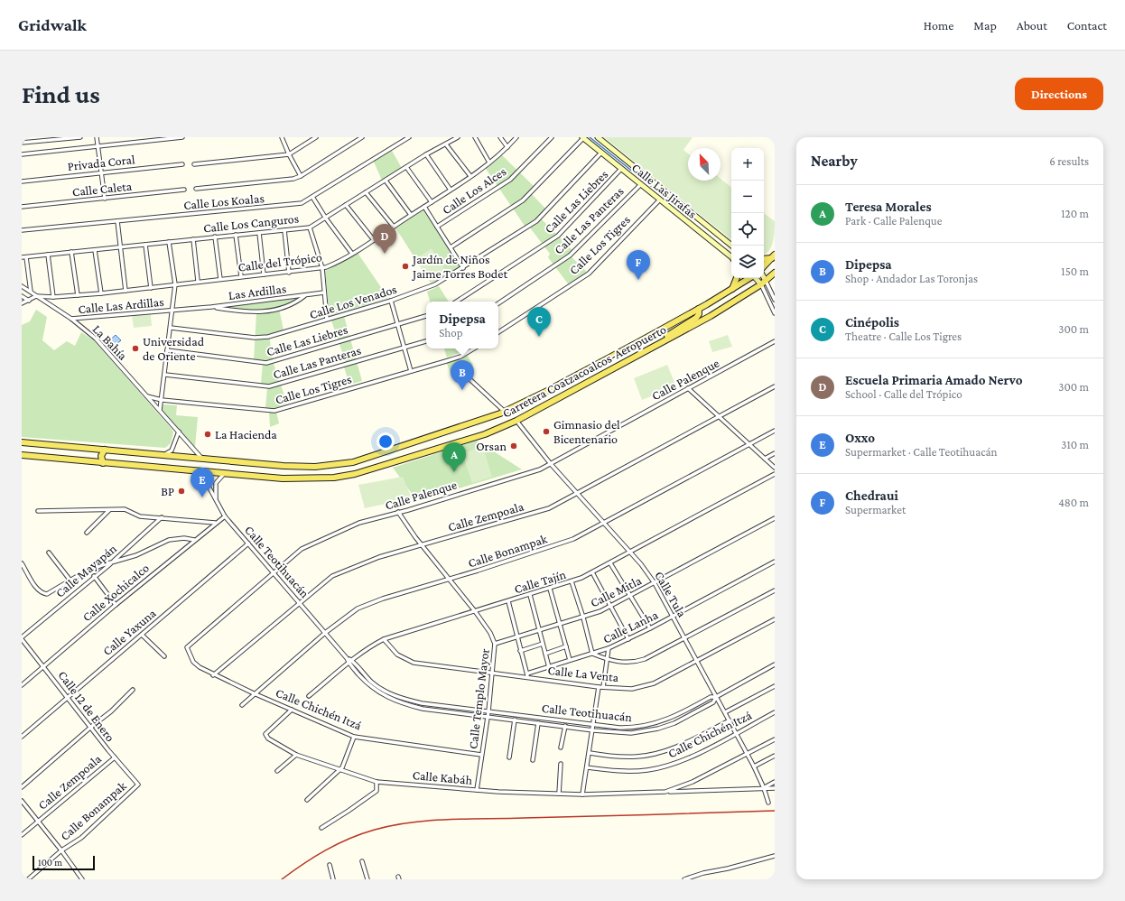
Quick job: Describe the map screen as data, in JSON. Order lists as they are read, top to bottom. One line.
{"streets":{"main road":["Calle Las Jirafas","Carretera Coatzacoalcos-Aeropuerto"],"street":["Privada Coral","Calle Caleta","Calle Los Alces","Calle Los Koalas","Calle Las Liebres","Calle Las Panteras","Calle Los Canguros","Calle Los Tigres","Calle del Trópico","Las Ardillas","Calle Los Venados","Calle Las Ardillas","La Bahía","Calle Palenque","Calle Zempoala","Calle Bonampak","Calle Teotihuacán","Calle Mayapán","Calle Tajín","Calle Mitla","Calle Xochicalco","Calle Tula","Calle Lanha","Calle Yaxuna","Calle La Venta","Calle Templo Mayor","Calle 12 de Enero","Calle Chichén Itzá","Calle Kabáh"]},"crossings":[["Calle Las Jirafas","Calle Las Liebres"],["Calle Las Jirafas","Calle Las Panteras"],["Calle Las Jirafas","Calle Los Tigres"],["Calle Las Jirafas","Calle Los Venados"],["Calle Los Tigres","La Bahía"],["Calle del Trópico","La Bahía"],["Las Ardillas","Calle Las Ardillas"],["Calle Las Ardillas","La Bahía"],["La Bahía","Carretera Coatzacoalcos-Aeropuerto"],["Carretera Coatzacoalcos-Aeropuerto","Calle Teotihuacán"],["Carretera Coatzacoalcos-Aeropuerto","Calle Tula"],["Calle Palenque","Calle Teotihuacán"],["Calle Palenque","Calle Tula"],["Calle Palenque","Calle Templo Mayor"],["Calle Palenque","Calle Chichén Itzá"],["Calle Zempoala","Calle Teotihuacán"],["Calle Zempoala","Calle Tula"],["Calle Zempoala","Calle Templo Mayor"],["Calle Zempoala","Calle 12 de Enero"],["Calle Zempoala","Calle Chichén Itzá"],["Calle Bonampak","Calle Teotihuacán"],["Calle Bonampak","Calle Tula"],["Calle Bonampak","Calle Templo Mayor"],["Calle Bonampak","Calle 12 de Enero"],["Calle Bonampak","Calle Chichén Itzá"],["Calle Teotihuacán","Calle Tajín"],["Calle Teotihuacán","Calle Xochicalco"],["Calle Teotihuacán","Calle Tula"],["Calle Teotihuacán","Calle Yaxuna"],["Calle Teotihuacán","Calle Templo Mayor"],["Calle Mayapán","Calle 12 de Enero"],["Calle Tajín","Calle Tula"],["Calle Tajín","Calle La Venta"],["Calle Tajín","Calle Templo Mayor"],["Calle Mitla","Calle Tula"],["Calle Mitla","Calle Templo Mayor"],["Calle Xochicalco","Calle 12 de Enero"],["Calle Tula","Calle Lanha"],["Calle Tula","Calle La Venta"],["Calle Tula","Calle Chichén Itzá"],["Calle Tula","Calle Kabáh"],["Calle Lanha","Calle La Venta"],["Calle Yaxuna","Calle 12 de Enero"],["Calle La Venta","Calle Templo Mayor"],["Calle Templo Mayor","Calle Chichén Itzá"],["Calle Templo Mayor","Calle Kabáh"],["Calle Chichén Itzá","Calle Kabáh"]],"places":["Jardín de Niños Jaime Torres Bodet","Universidad de Oriente","Gimnasio del Bicentenario","La Hacienda","Orsan","BP"],"scale_bar":"100 m","north":"top left","page":{"header":"Gridwalk","nav":["Home","Map","About","Contact"],"buttons":"Directions","title":"Find us","heading":["Nearby","6 results"],"map_buttons":["+","−"],"list":[{"mark":"A","name":"Teresa Morales","note":"Park · Calle Palenque","value":"120 m"},{"mark":"B","name":"Dipepsa","note":"Shop · Andador Las Toronjas","value":"150 m"},{"mark":"C","name":"Cinépolis","note":"Theatre · Calle Los Tigres","value":"300 m"},{"mark":"D","name":"Escuela Primaria Amado Nervo","note":"School · Calle del Trópico","value":"300 m"},{"mark":"E","name":"Oxxo","note":"Supermarket · Calle Teotihuacán","value":"310 m"},{"mark":"F","name":"Chedraui","note":"Supermarket","value":"480 m"}],"pins":["D","F","C","B","A","E"],"popup":["Dipepsa","Shop"],"scale":"100 m"}}
